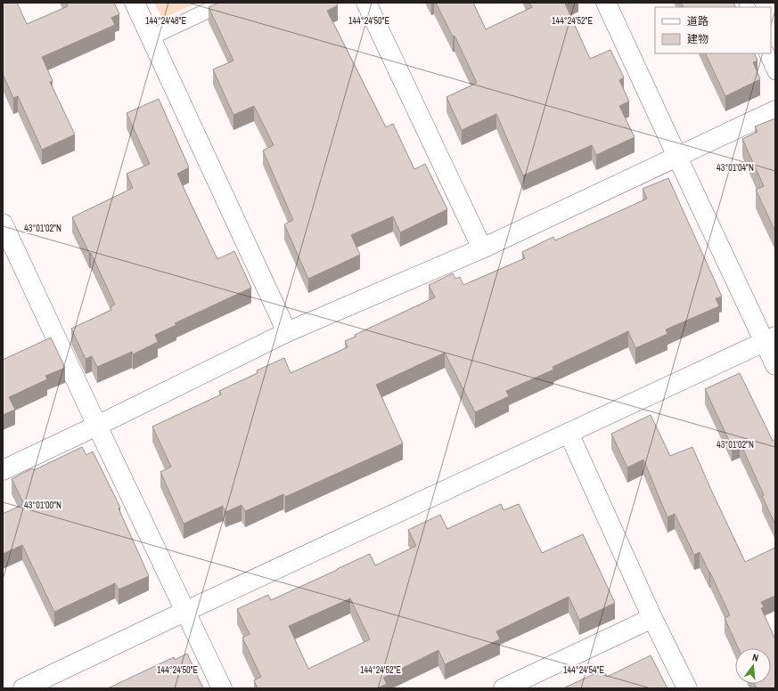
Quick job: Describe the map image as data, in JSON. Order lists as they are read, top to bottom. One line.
{"legend":["道路","建物"],"north":"top","coordinates":["144°24'48\"E","144°24'50\"E","144°24'52\"E","43°01'04\"N","43°01'02\"N","43°01'00\"N","144°24'54\"E"]}
